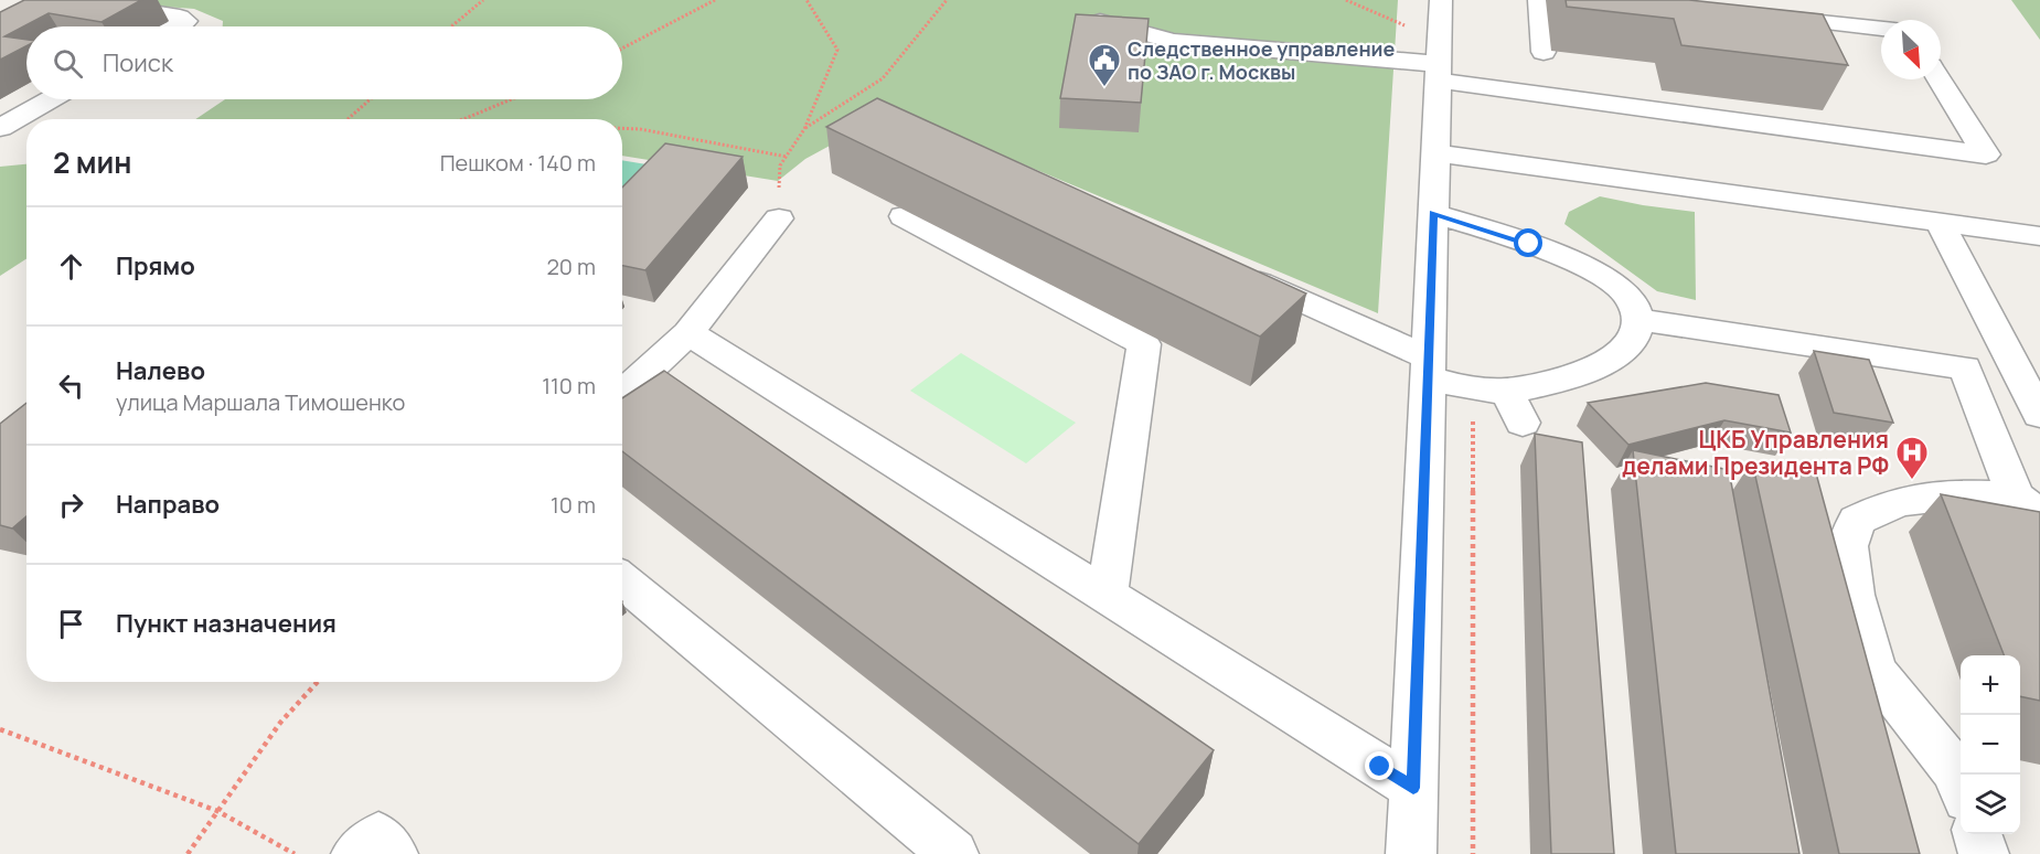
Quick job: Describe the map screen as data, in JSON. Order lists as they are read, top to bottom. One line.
{"places":{"public building":["Следственное управление по ЗАО г. Москвы"],"hospital":["ЦКБ Управления делами Президента РФ"]},"north":"bottom right","page":{"search":"Поиск","heading":["2 мин","Пешком · 140 m"],"list":[["Прямо","20 m"],["Налево","улица Маршала Тимошенко","110 m"],["Направо","10 m"],"Пункт назначения"],"map_buttons":["+","−"]}}
